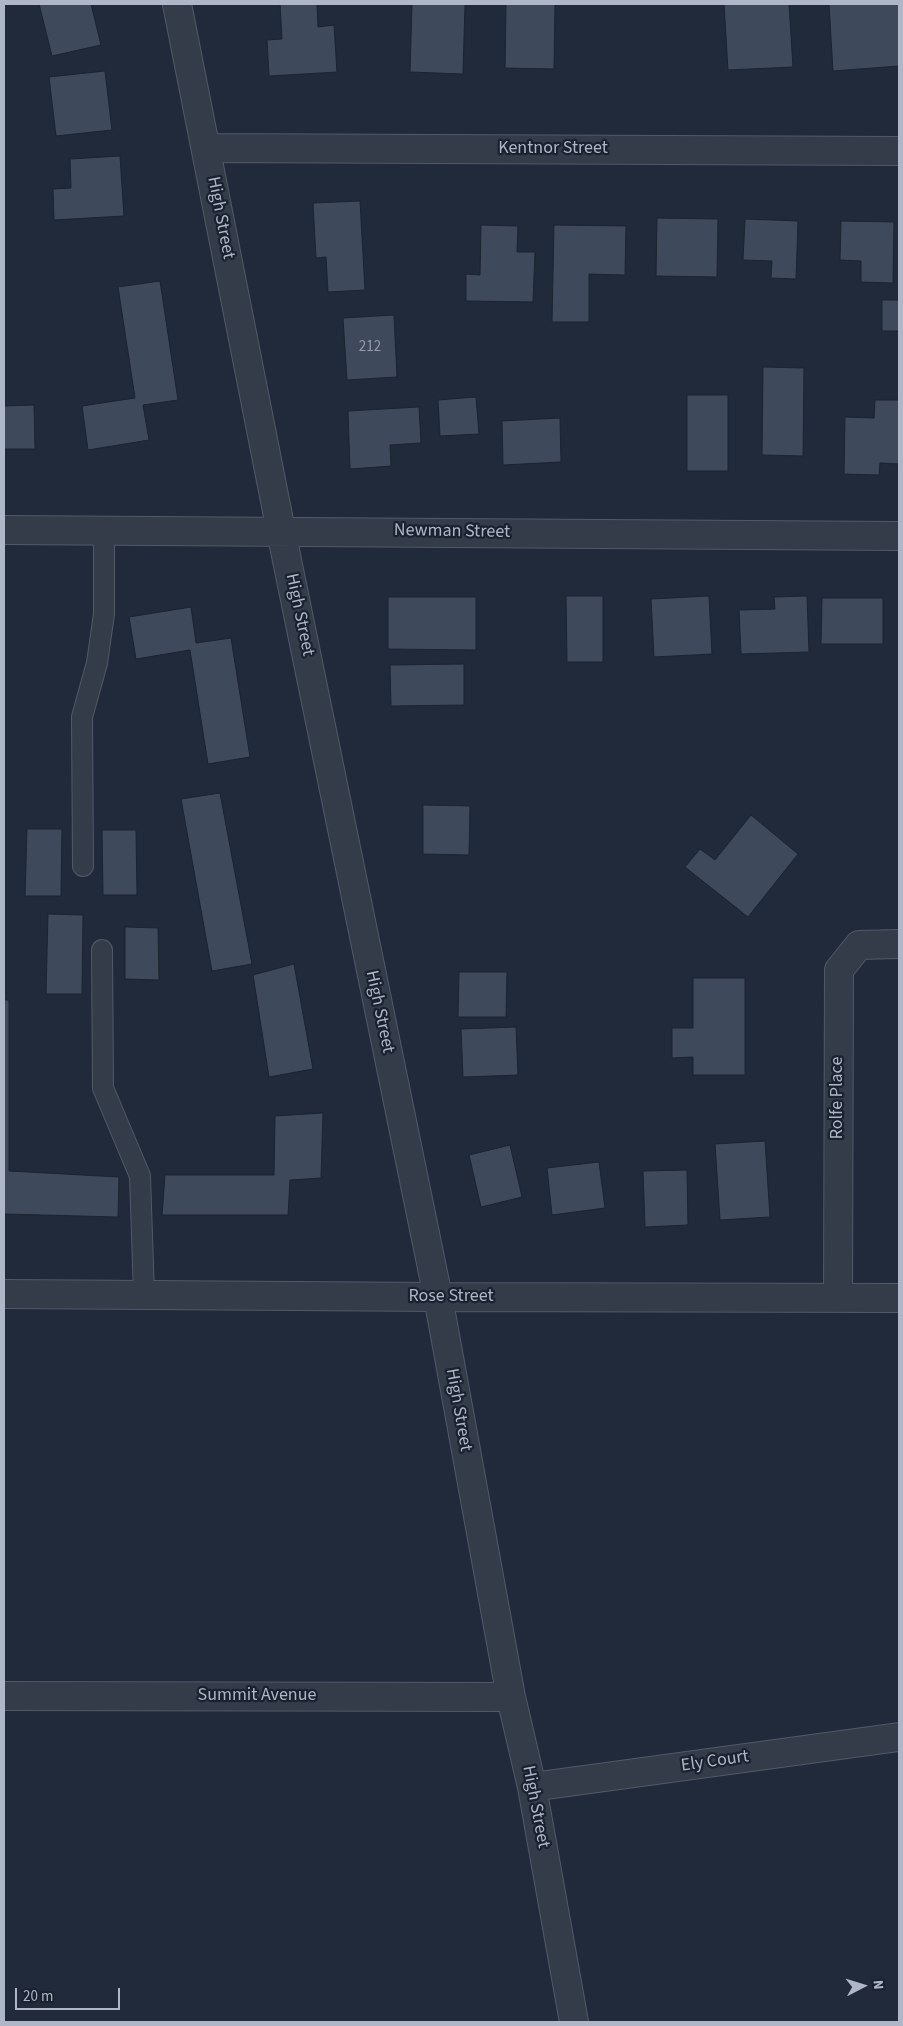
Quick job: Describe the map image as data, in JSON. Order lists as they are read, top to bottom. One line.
{"streets":{"street":["Kentnor Street","High Street","Newman Street","Rolfe Place","Rose Street","Summit Avenue","Ely Court"]},"crossings":[["Kentnor Street","High Street"],["High Street","Newman Street"],["High Street","Rose Street"],["High Street","Summit Avenue"],["High Street","Ely Court"],["Rolfe Place","Rose Street"]],"house_numbers":["212"],"scale_bar":"20 m","north":"right"}
